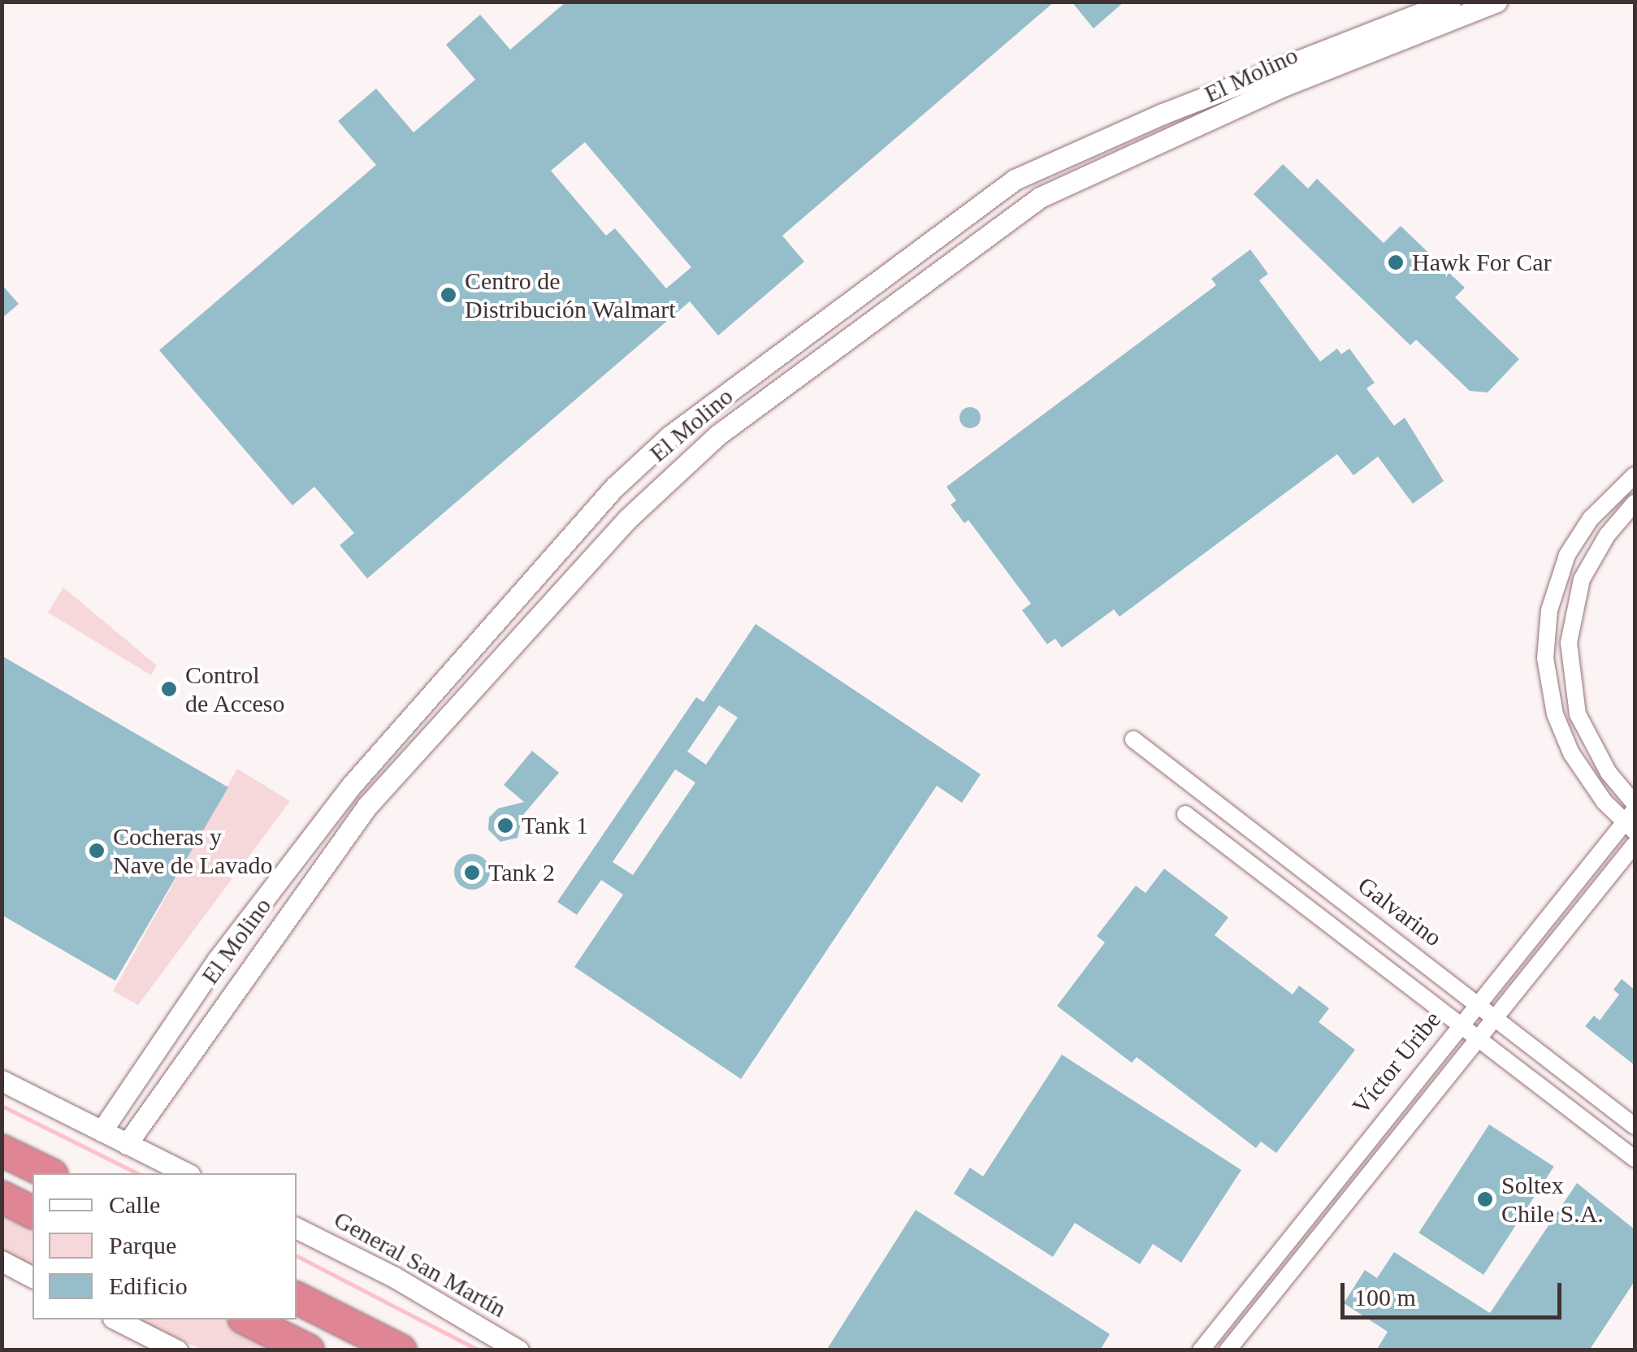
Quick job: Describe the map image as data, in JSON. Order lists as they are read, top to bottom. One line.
{"streets":{"street":["El Molino","Galvarino","Víctor Uribe","General San Martín"]},"crossings":[["Galvarino","Víctor Uribe"]],"places":["Hawk For Car","Centro de Distribución Walmart","Control de Acceso","Tank 1","Cocheras y Nave de Lavado","Tank 2","Soltex Chile S.A."],"legend":["Calle","Parque","Edificio"],"scale_bar":"100 m"}
